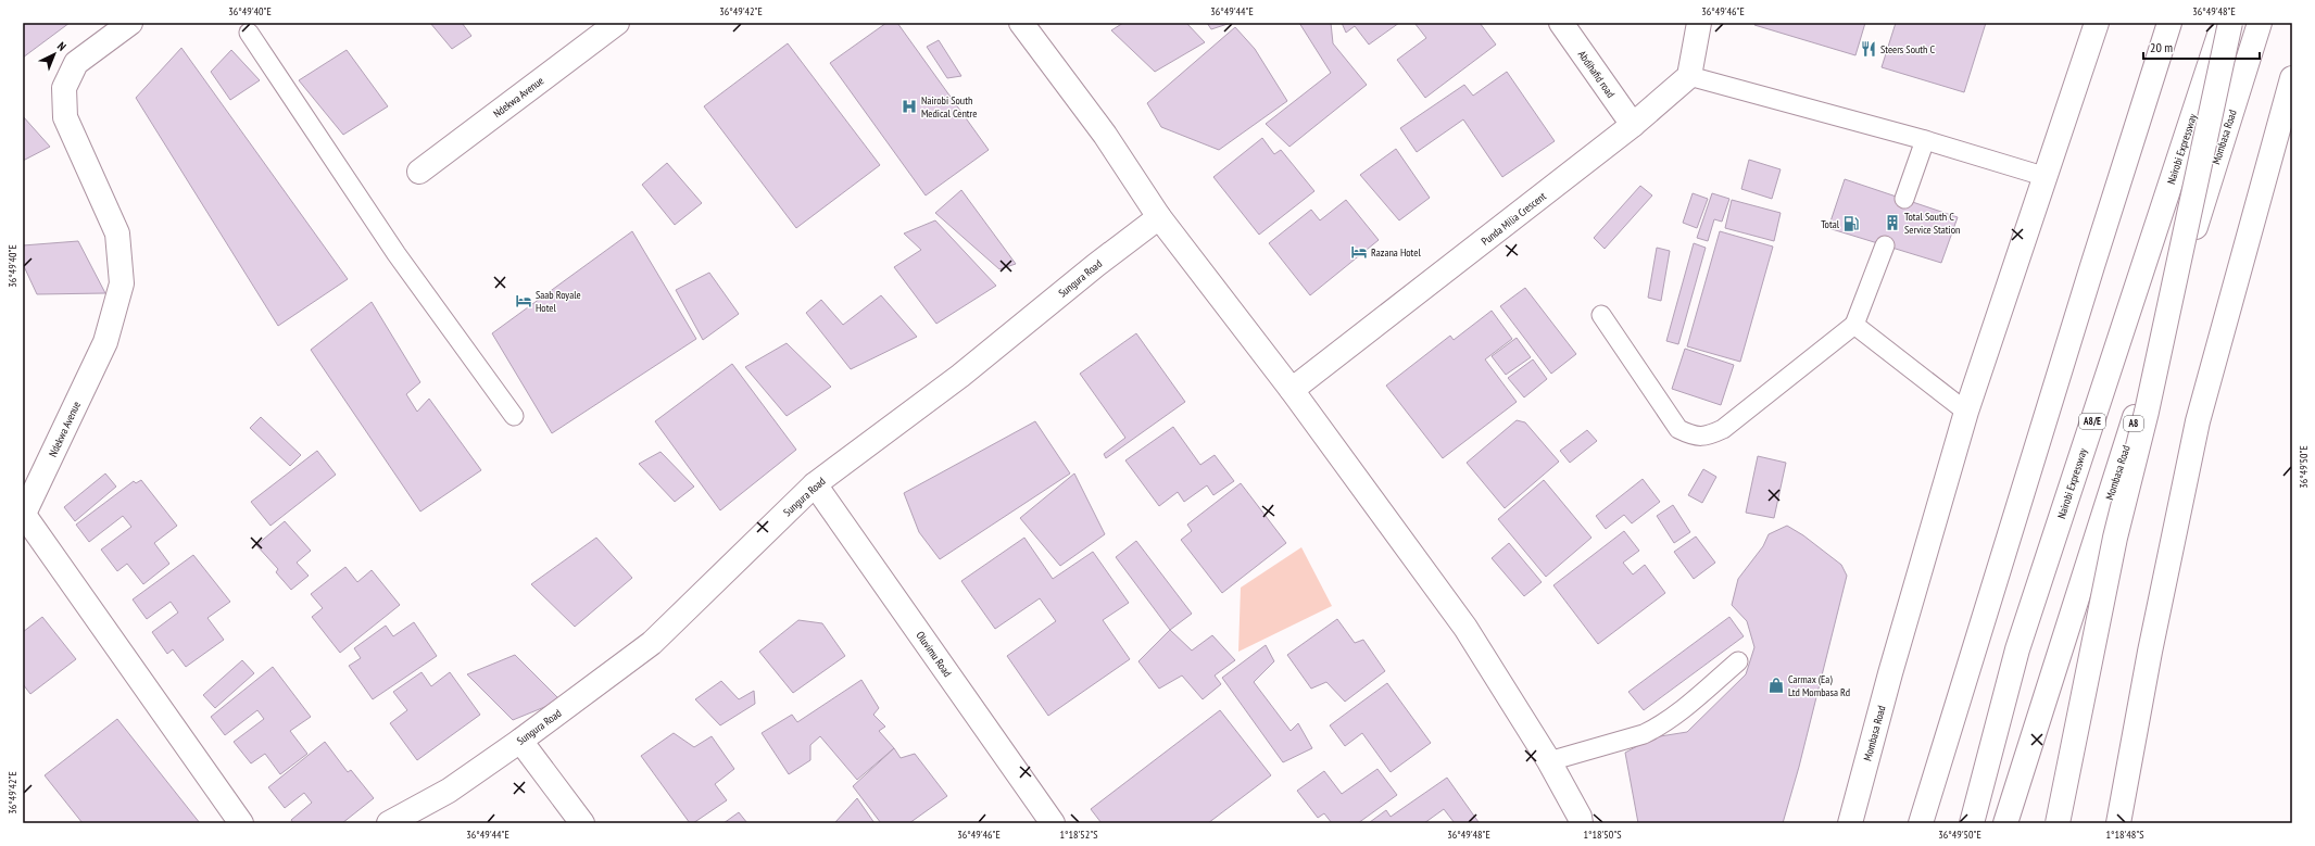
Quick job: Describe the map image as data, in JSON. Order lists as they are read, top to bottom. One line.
{"streets":{"main road":["Abdihafid road","Ndekwa Avenue","Mombasa Road","Nairobi Expressway","Punda Milia Crescent","Sungura Road","A8/E","A8","Oluvimu Road"]},"crossings":[["Abdihafid road","Punda Milia Crescent"],["Sungura Road","Oluvimu Road"]],"places":{"restaurant":["Steers South C"],"hospital":["Nairobi South Medical Centre"],"building":["Total South C Service Station"],"fuel station":["Total"],"hotel":["Razana Hotel","Saab Royale Hotel"],"shop":["Carmax (Ea) Ltd Mombasa Rd"]},"scale_bar":"20 m","north":"top right","coordinates":["36°49'40\"E","36°49'42\"E","36°49'44\"E","36°49'46\"E","36°49'48\"E","36°49'50\"E","1°18'52\"S","1°18'50\"S","1°18'48\"S"]}
